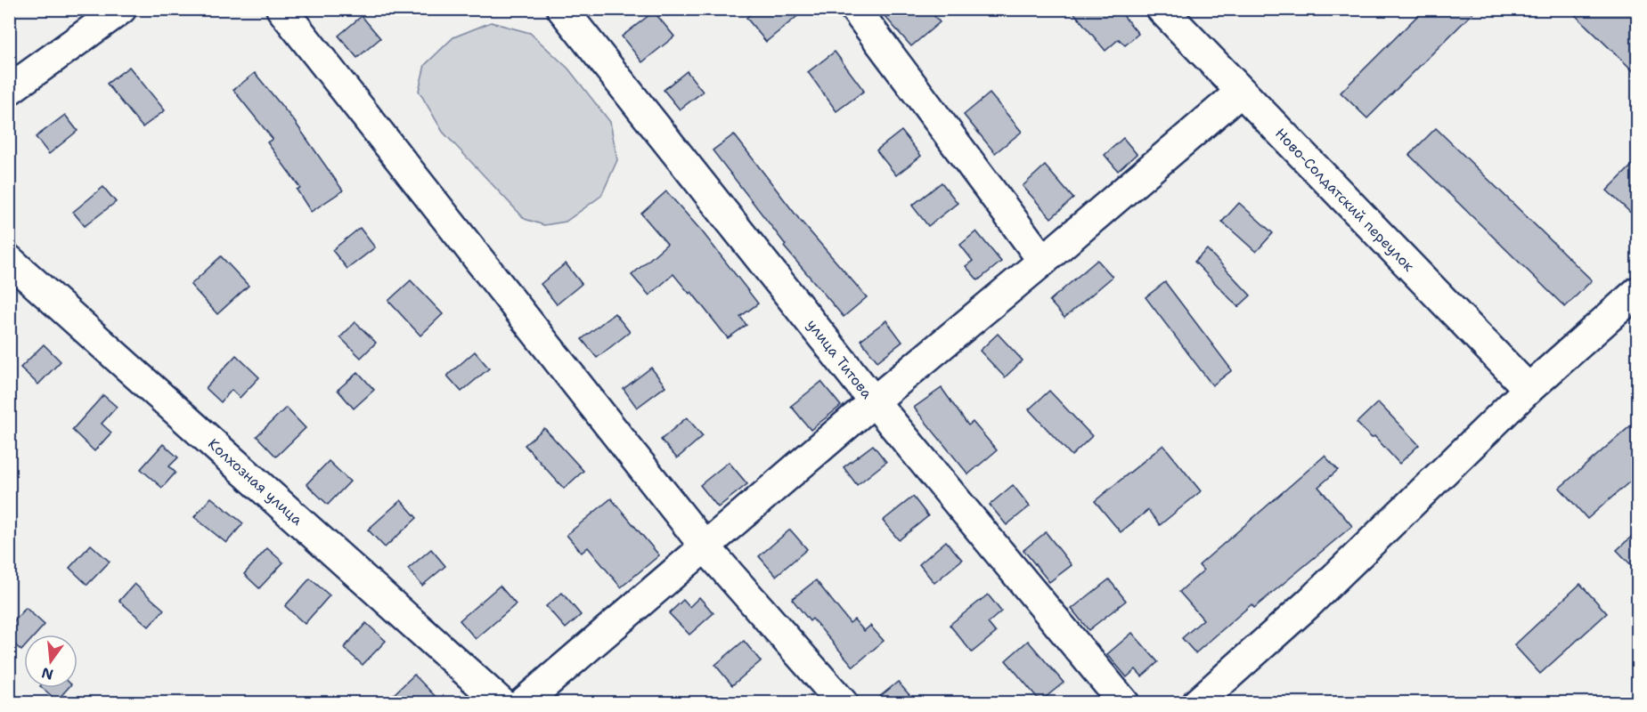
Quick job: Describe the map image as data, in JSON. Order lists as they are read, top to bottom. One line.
{"streets":{"street":["Ново-Солдатский переулок","улица Титова","Колхозная улица"]},"north":"bottom"}
